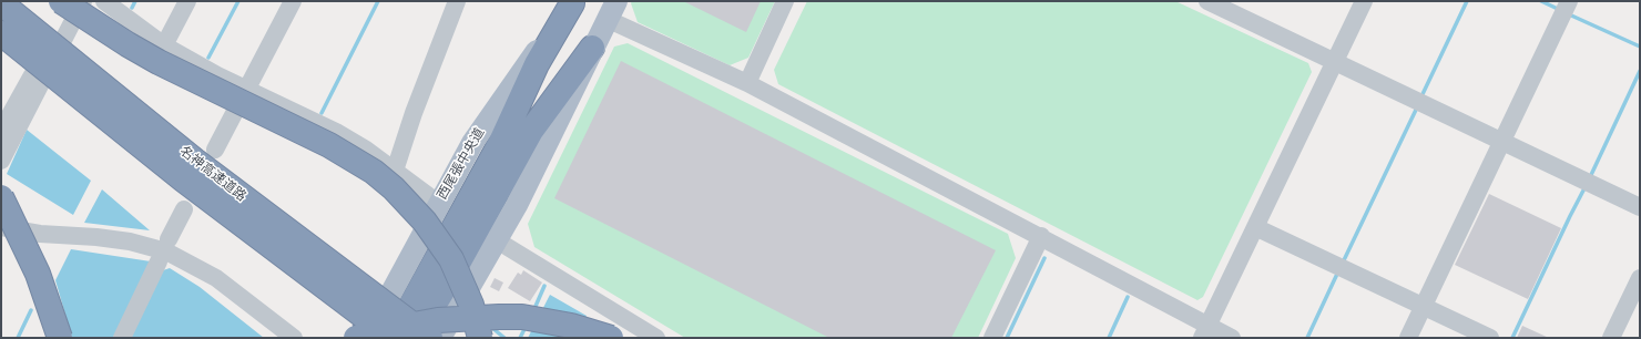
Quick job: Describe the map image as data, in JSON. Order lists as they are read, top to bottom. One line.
{"streets":{"highway":["名神高速道路"],"main road":["西尾張中央道"]}}
